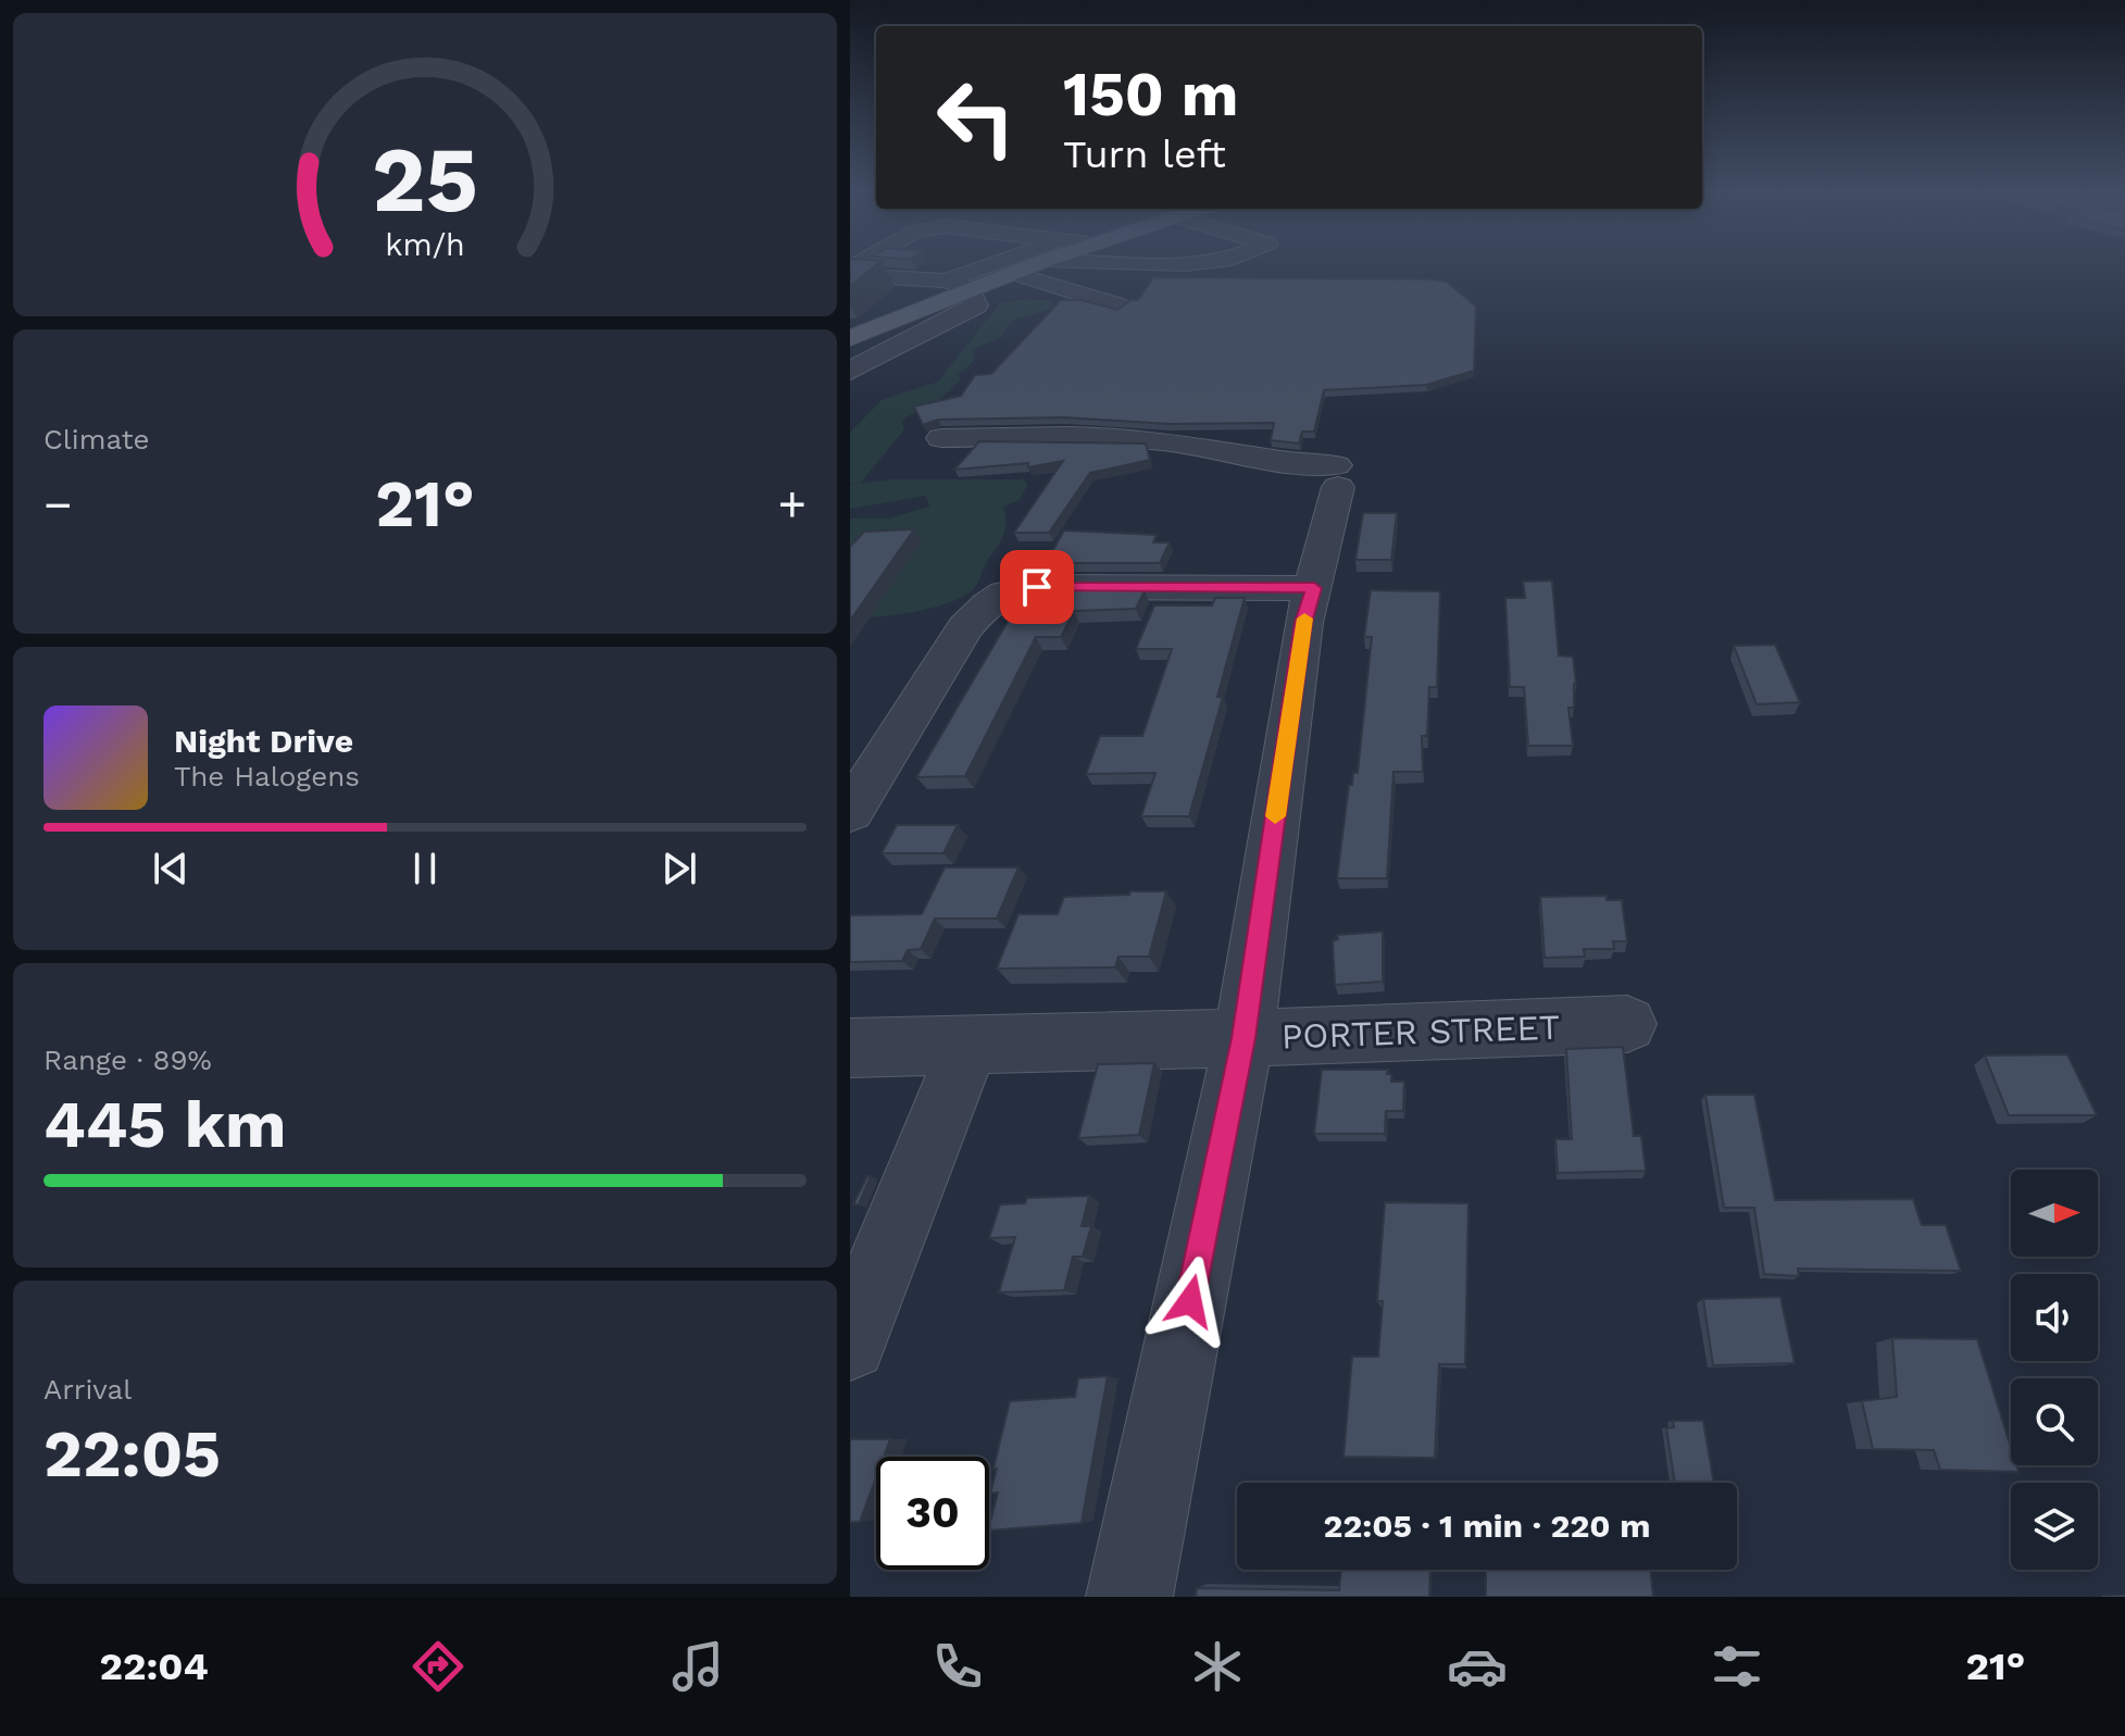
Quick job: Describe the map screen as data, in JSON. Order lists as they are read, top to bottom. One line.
{"streets":{"street":["PORTER STREET"]},"north":"right","page":{"turn":["150 m","Turn left"],"tile":["Climate",["Range · 89%","445 km"],["Arrival","22:05"]],"heat":["−","21°","+"],"song":["Night Drive","The Halogens"],"limit":"30","trip":"22:05 · 1 min · 220 m","tabs":["22:04","21°"],"gauge":["25","km/h"]}}
